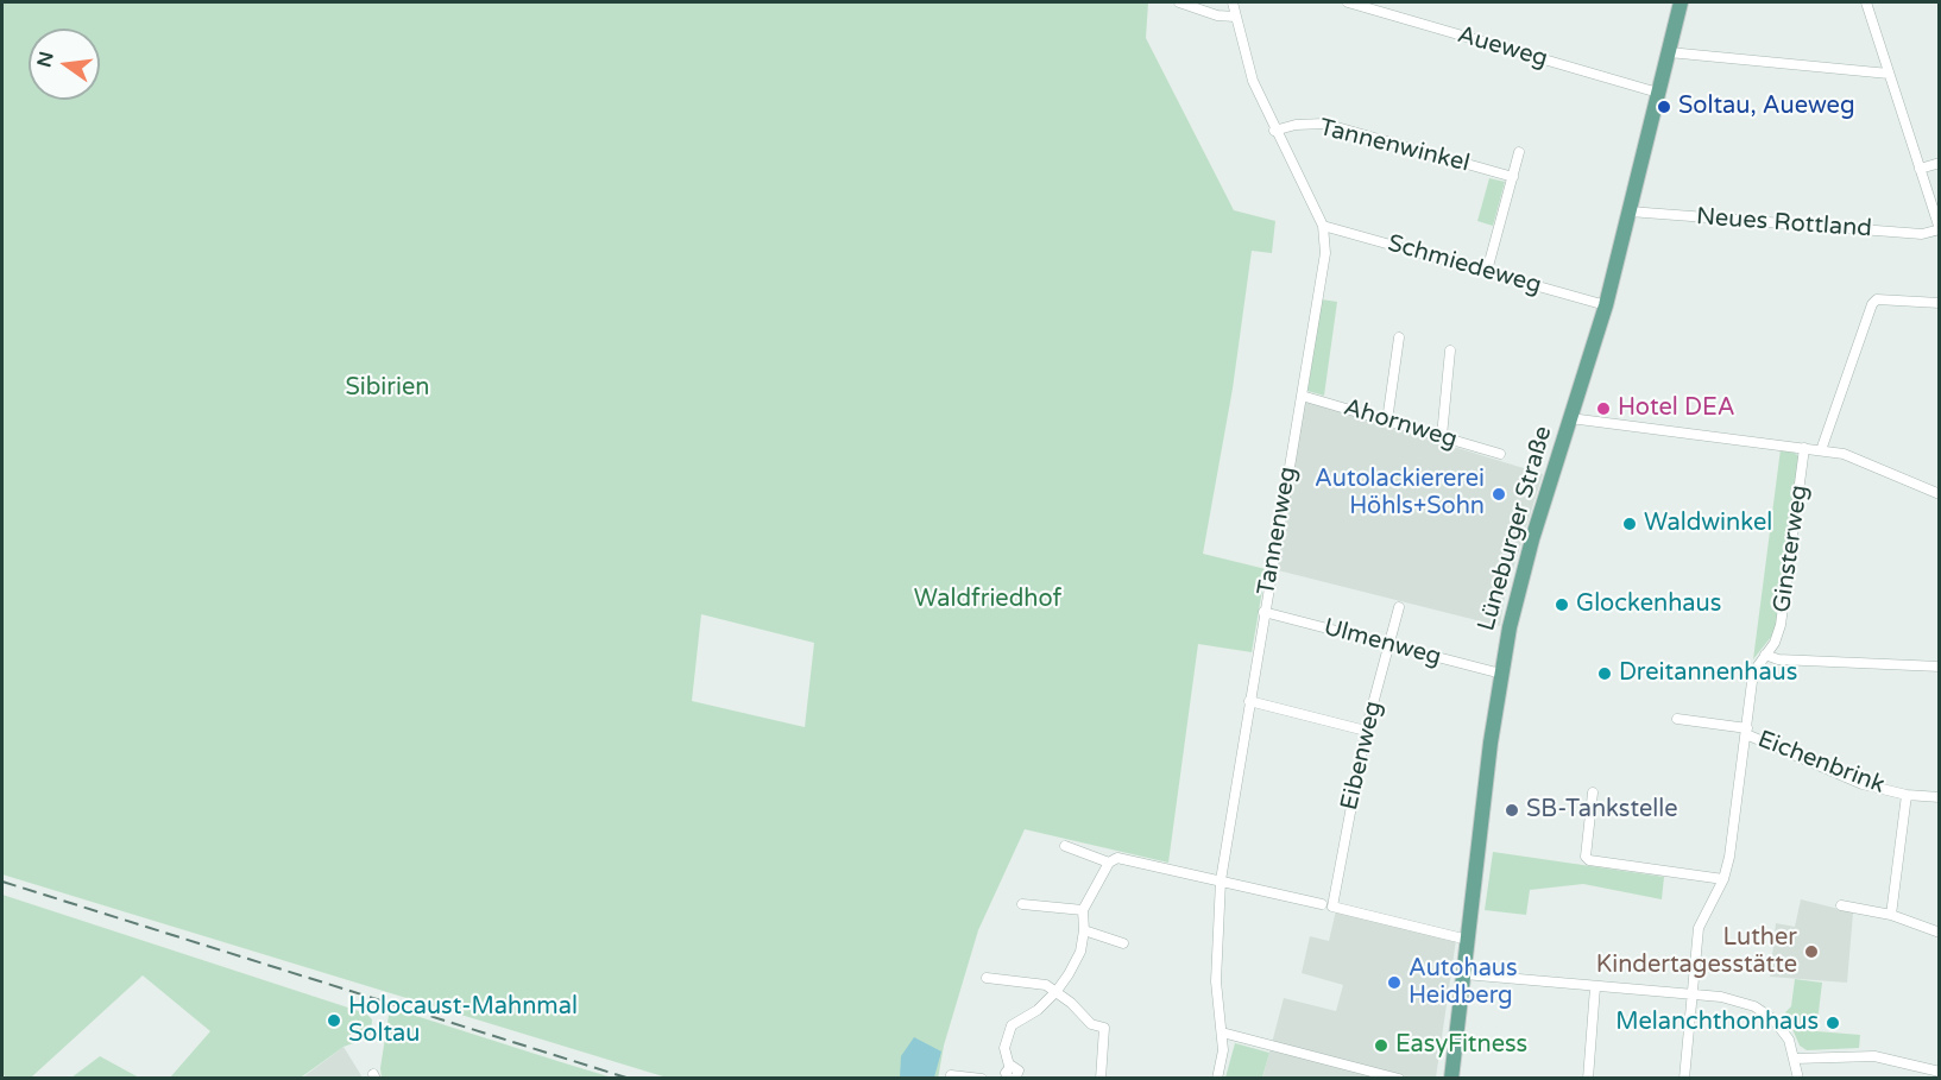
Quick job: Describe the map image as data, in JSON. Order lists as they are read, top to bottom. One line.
{"streets":{"main road":["Lüneburger Straße"],"street":["Aueweg","Tannenwinkel","Neues Rottland","Schmiedeweg","Ahornweg","Tannenweg","Ginsterweg","Ulmenweg","Eibenweg","Eichenbrink"]},"crossings":[["Aueweg","Lüneburger Straße"],["Tannenwinkel","Tannenweg"],["Neues Rottland","Lüneburger Straße"],["Schmiedeweg","Lüneburger Straße"],["Schmiedeweg","Tannenweg"],["Ahornweg","Tannenweg"],["Lüneburger Straße","Ulmenweg"],["Tannenweg","Ulmenweg"],["Ginsterweg","Eichenbrink"],["Ulmenweg","Eibenweg"]],"parks":["Sibirien","Waldfriedhof"],"places":["Soltau, Aueweg","Hotel DEA","Autolackiererei Höhls+Sohn","Waldwinkel","Glockenhaus","Dreitannenhaus","SB-Tankstelle","Luther Kindertagesstätte","Autohaus Heidberg","Holocaust-Mahnmal Soltau","Melanchthonhaus","EasyFitness"],"north":"left"}
